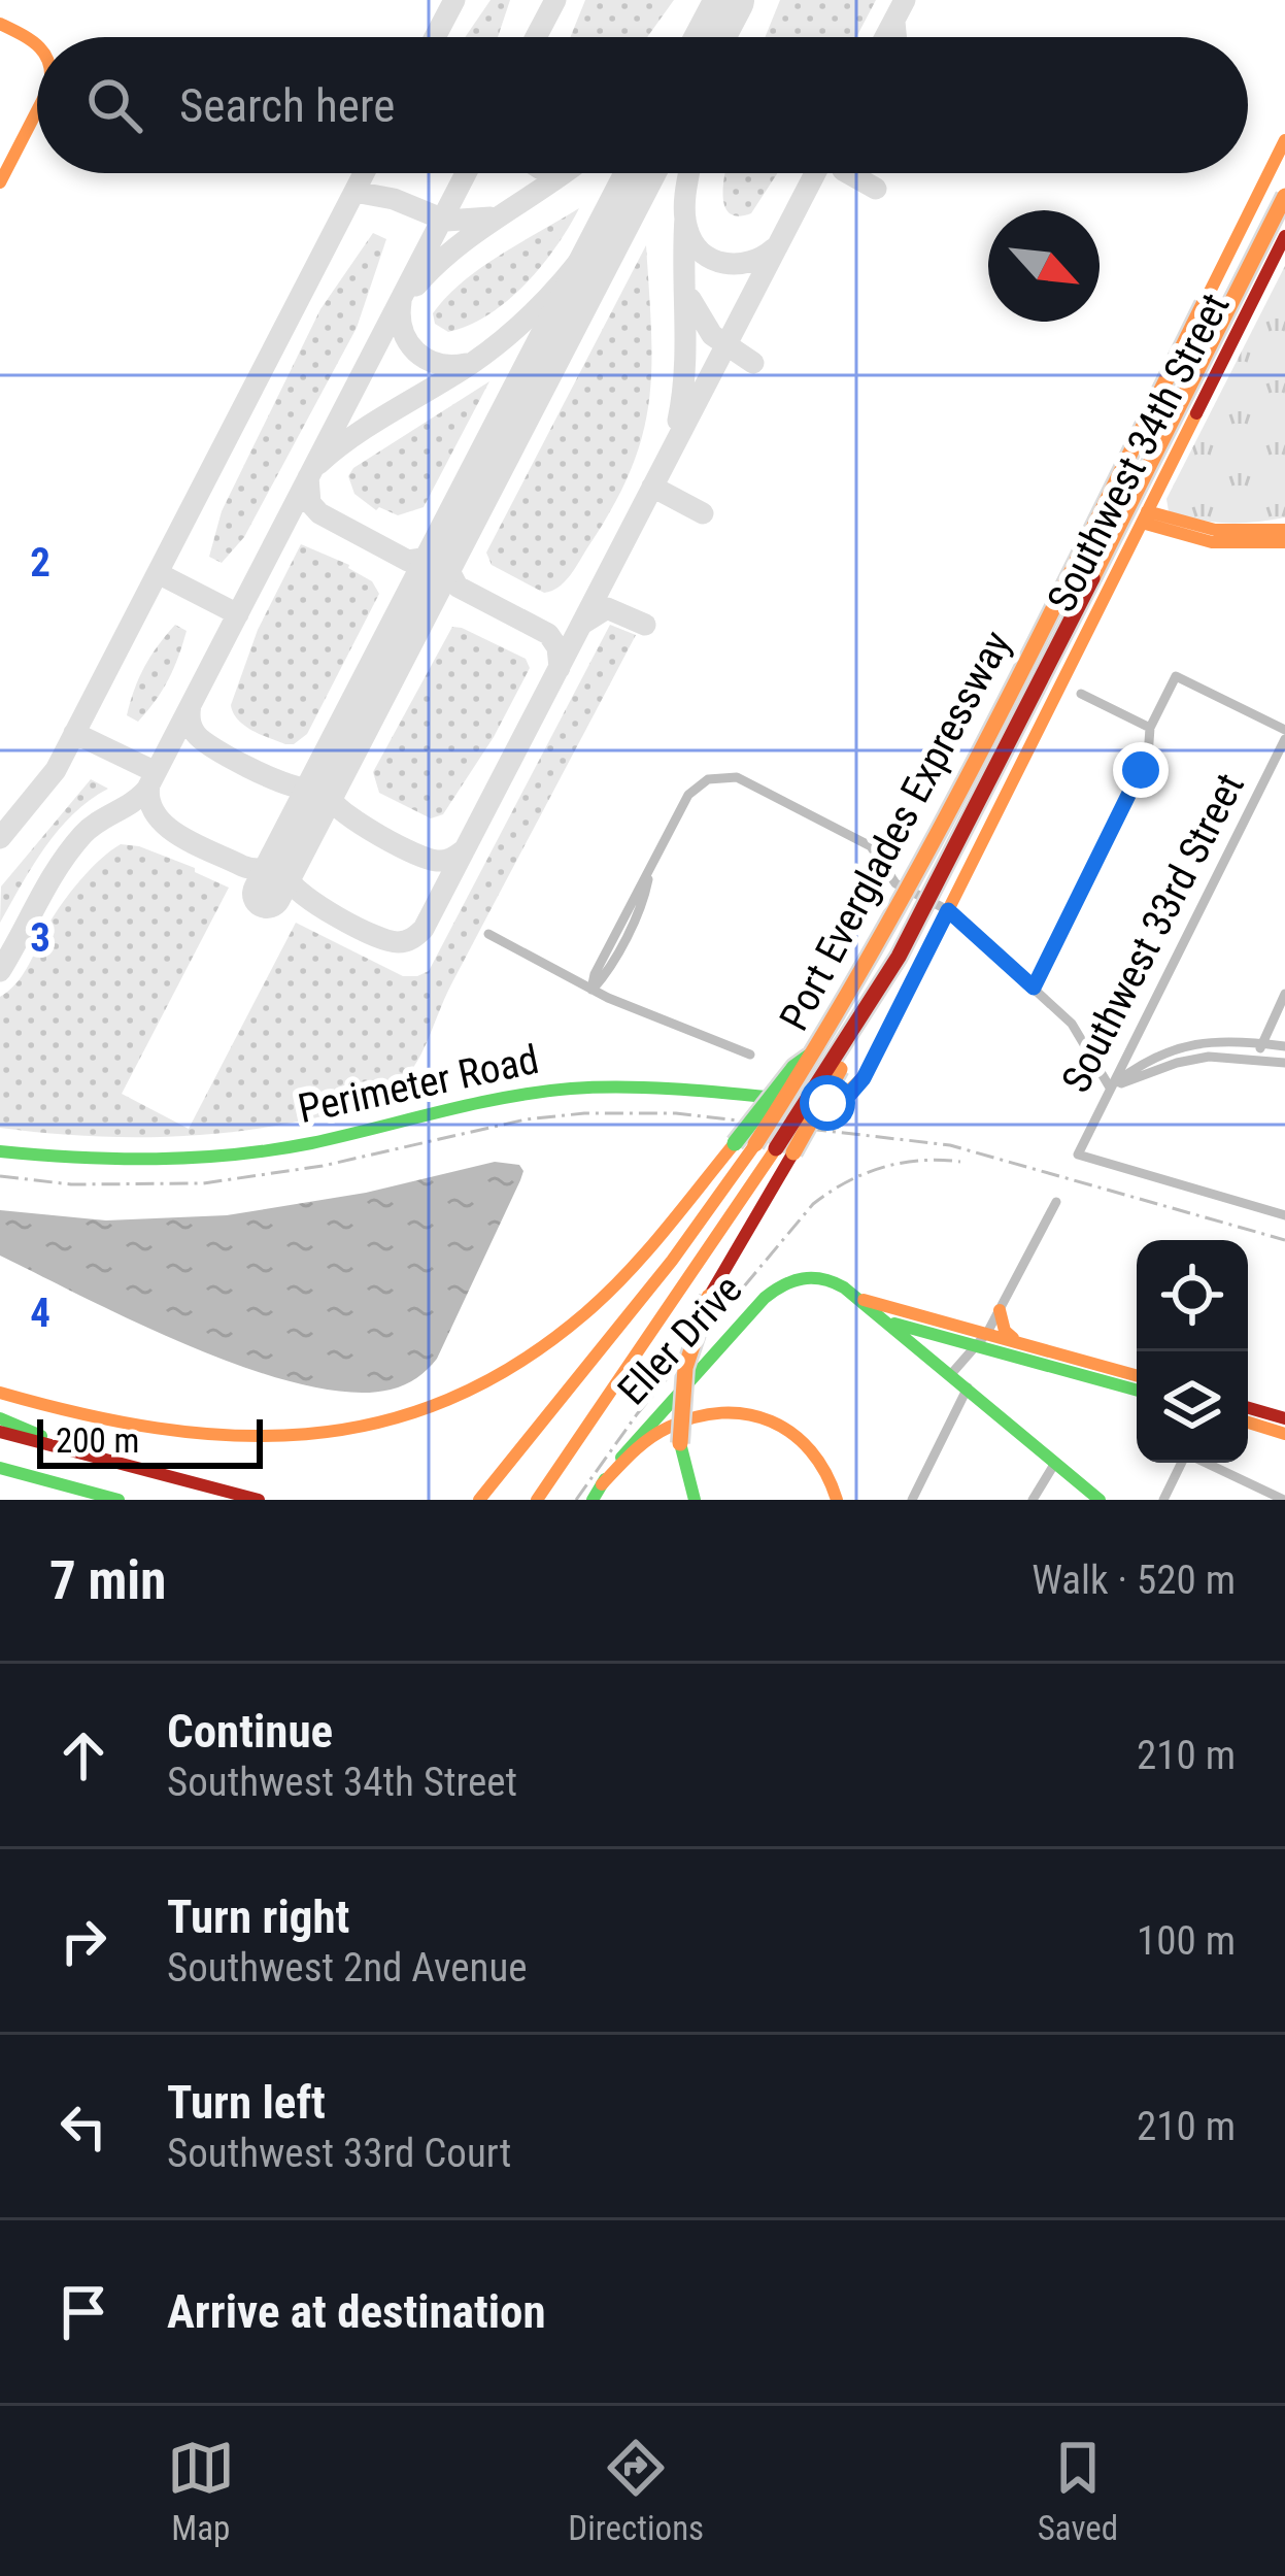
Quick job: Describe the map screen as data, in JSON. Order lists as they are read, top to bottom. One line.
{"streets":{"main road":["Southwest 34th Street","Port Everglades Expressway","Perimeter Road","Eller Drive"],"street":["Southwest 33rd Street"]},"crossings":[["Southwest 34th Street","Perimeter Road"]],"scale_bar":"200 m","north":"bottom right","page":{"search":"Search here","scale":"200 m","heading":["7 min","Walk · 520 m"],"list":[["Continue","Southwest 34th Street","210 m"],["Turn right","Southwest 2nd Avenue","100 m"],["Turn left","Southwest 33rd Court","210 m"],"Arrive at destination"],"nav":["Map","Directions","Saved"]},"grid":{"rows":["2","3","4"]}}
